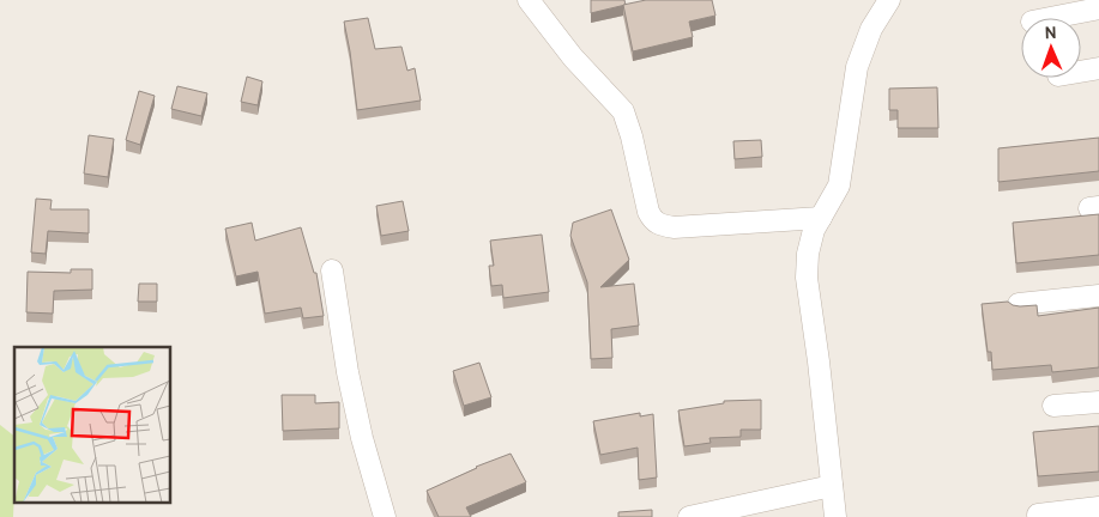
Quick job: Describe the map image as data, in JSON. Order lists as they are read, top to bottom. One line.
{"north":"top"}
